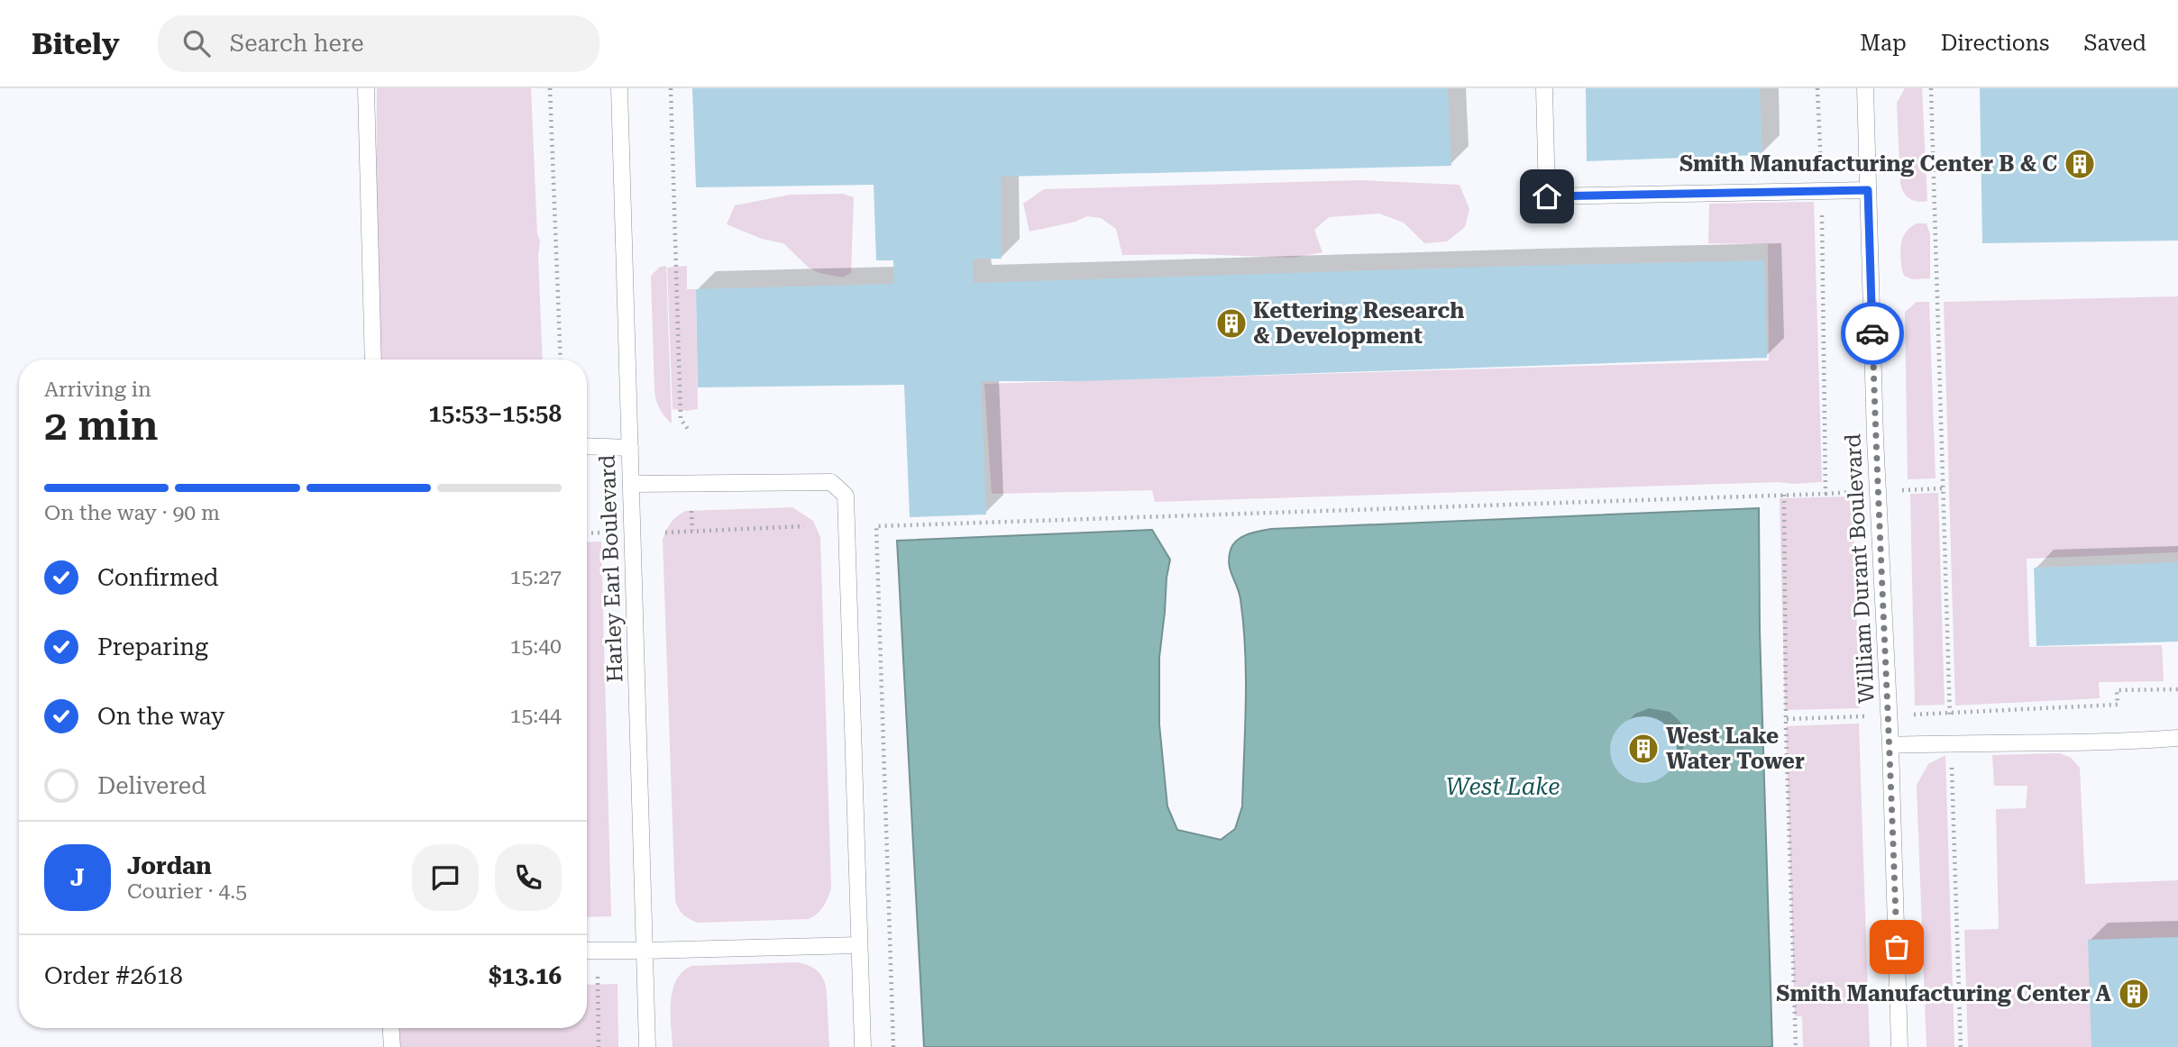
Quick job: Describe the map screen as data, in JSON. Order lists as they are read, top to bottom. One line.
{"streets":{"lane":["Harley Earl Boulevard","William Durant Boulevard"]},"water":["West Lake"],"places":{"building":["Smith Manufacturing Center B & C","Kettering Research & Development","West Lake Water Tower","Smith Manufacturing Center A"]},"page":{"header":"Bitely","search":"Search here","nav":["Map","Directions","Saved"],"heading":["2 min","Arriving in","15:53–15:58"],"panel":["Jordan","Courier · 4.5","Order #2618","$13.16"],"bar":"On the way · 90 m","list":[["Confirmed","15:27"],["Preparing","15:40"],["On the way","15:44"],"Delivered"],"round":"J"}}
